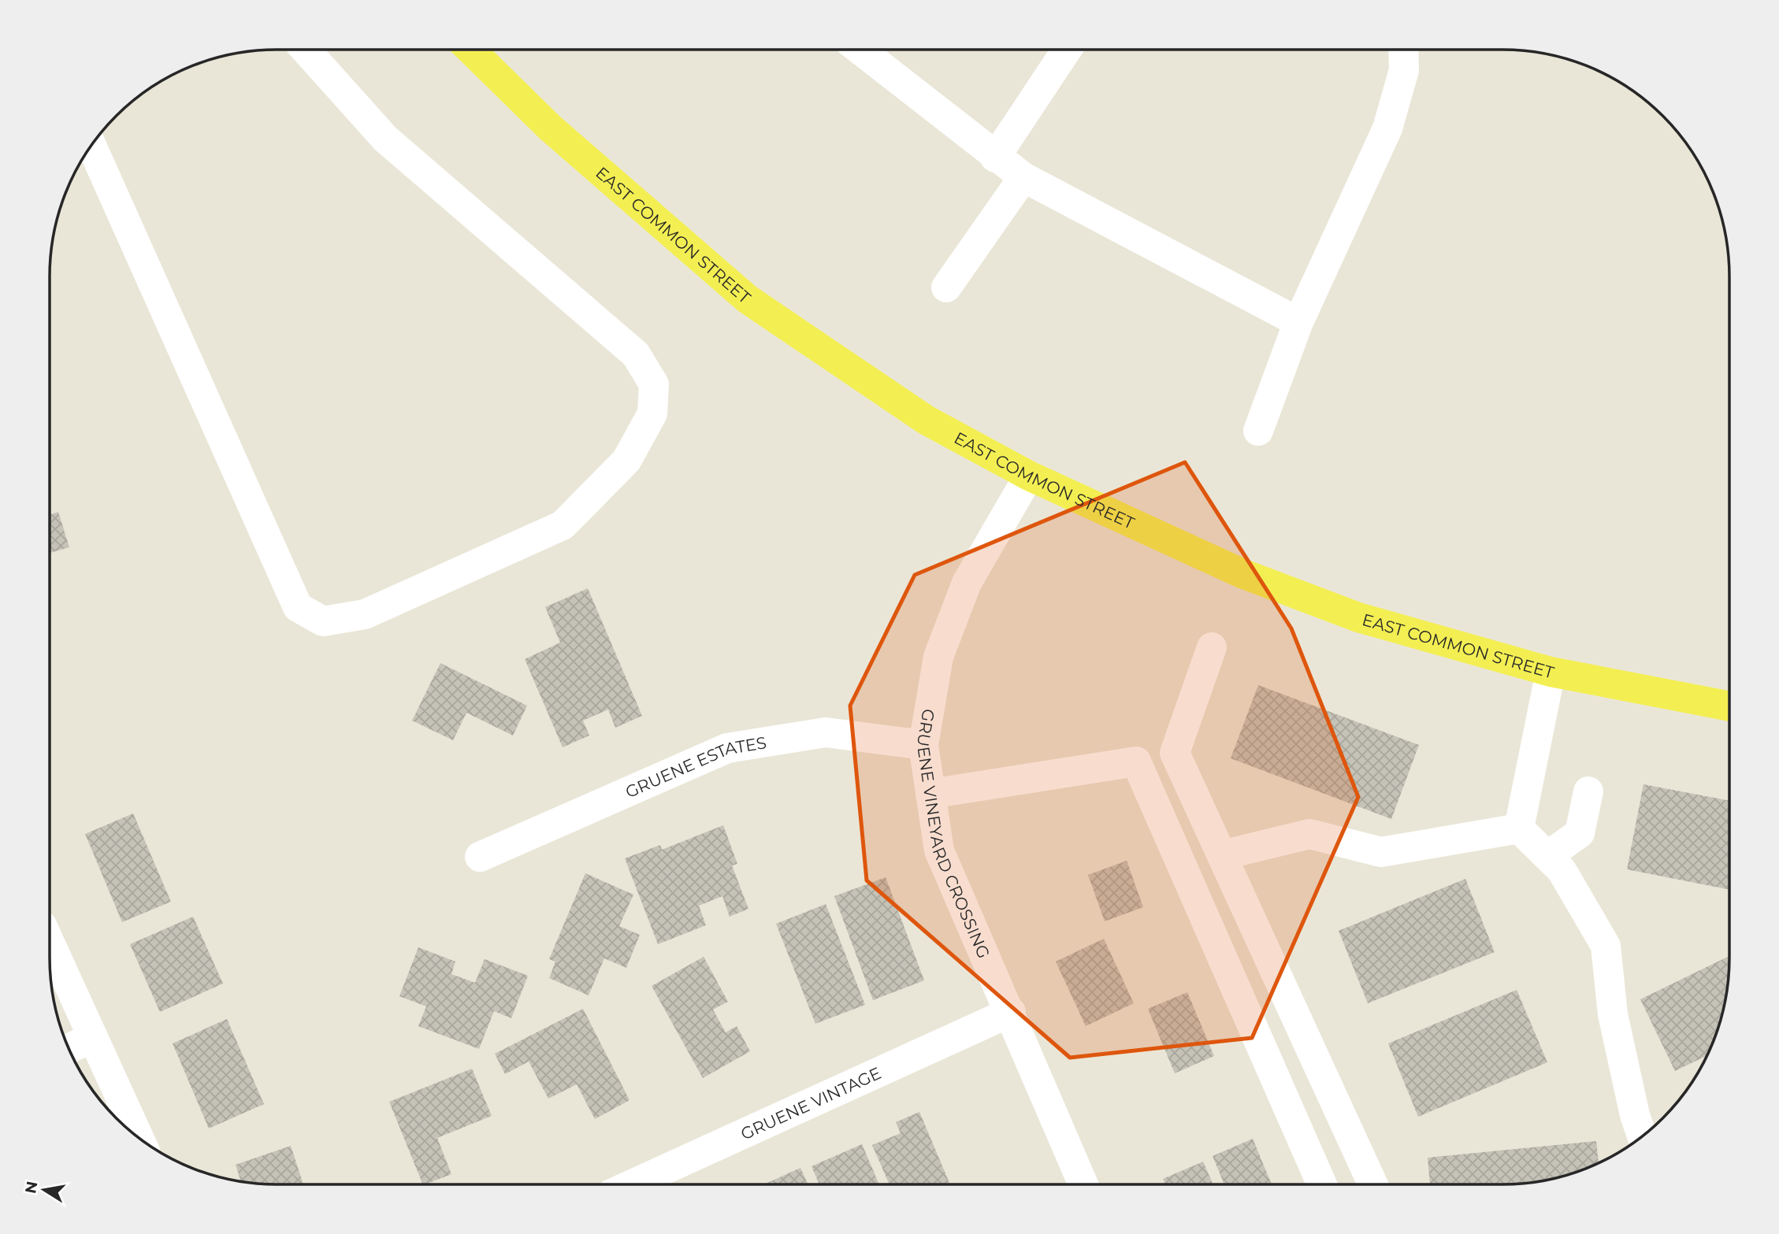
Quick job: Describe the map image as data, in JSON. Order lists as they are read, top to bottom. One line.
{"streets":{"main road":["EAST COMMON STREET"],"street":["GRUENE ESTATES","GRUENE VINEYARD CROSSING","GRUENE VINTAGE"]},"crossings":[["EAST COMMON STREET","GRUENE VINEYARD CROSSING"],["GRUENE ESTATES","GRUENE VINEYARD CROSSING"],["GRUENE VINEYARD CROSSING","GRUENE VINTAGE"]],"north":"left"}
